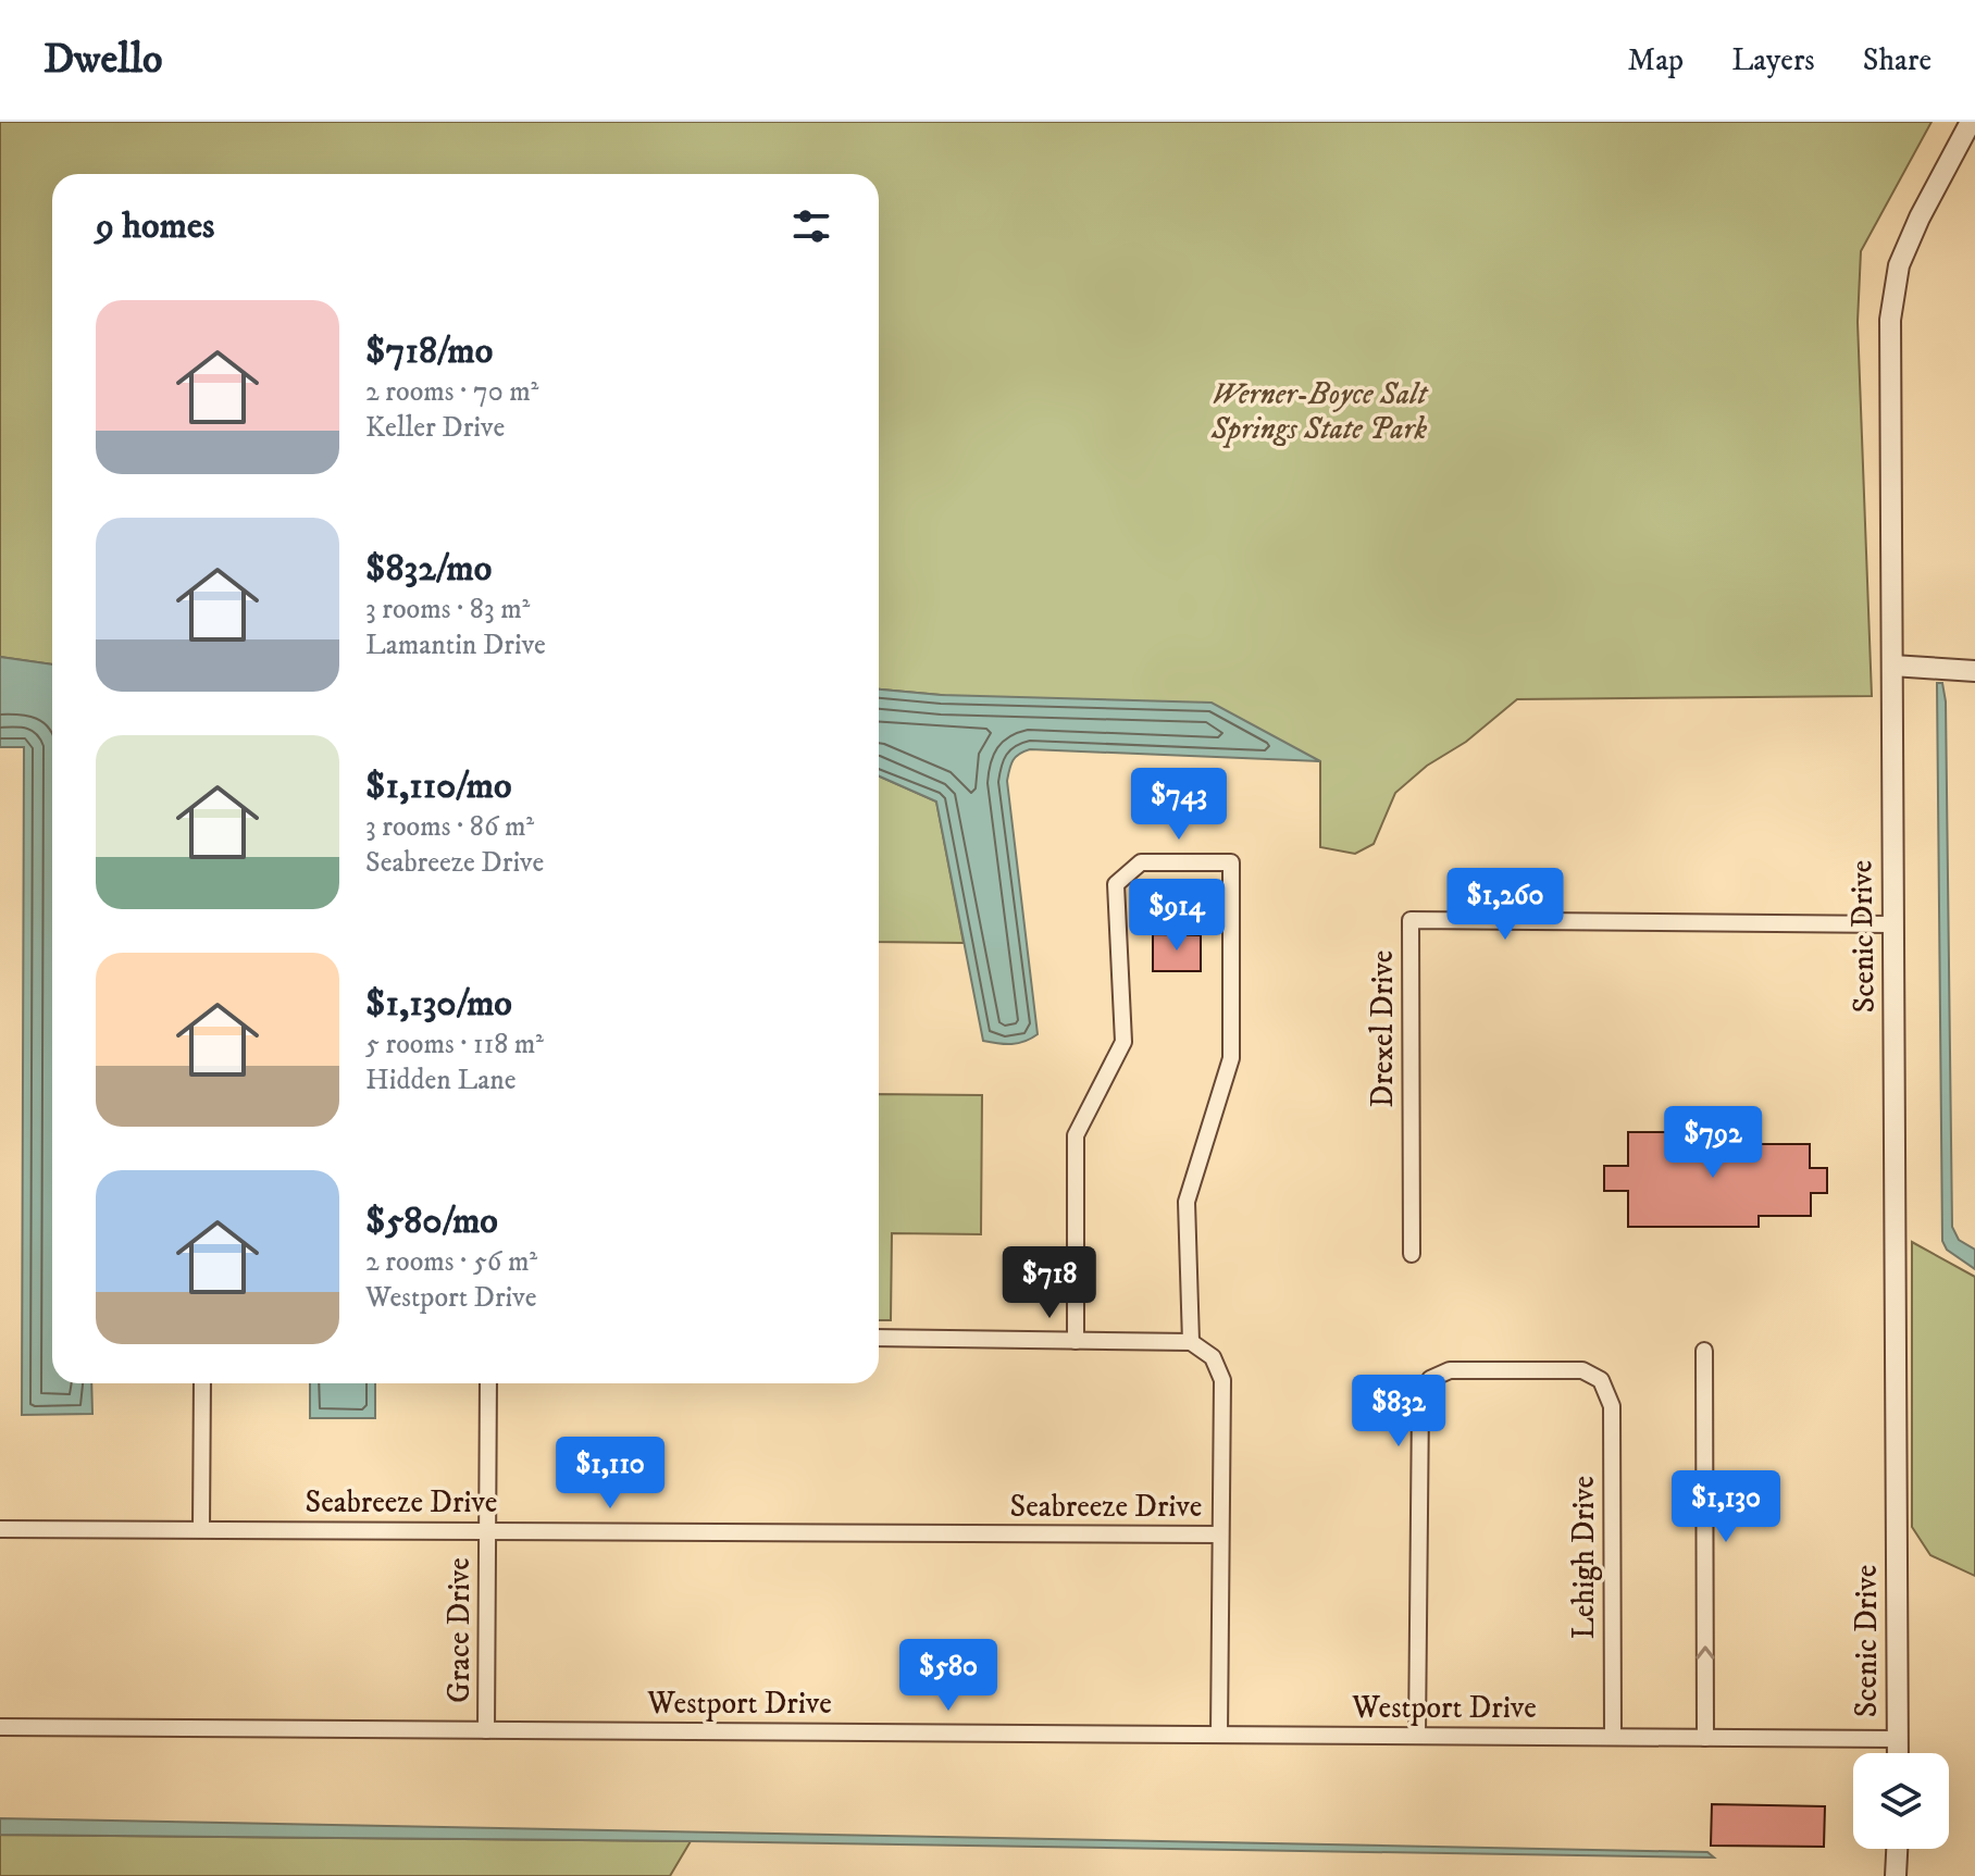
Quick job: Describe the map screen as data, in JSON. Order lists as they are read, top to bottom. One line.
{"streets":{"street":["Scenic Drive","Drexel Drive","Seabreeze Drive","Lehigh Drive","Grace Drive","Westport Drive"]},"crossings":[["Scenic Drive","Drexel Drive"],["Scenic Drive","Westport Drive"],["Seabreeze Drive","Grace Drive"],["Lehigh Drive","Westport Drive"],["Grace Drive","Westport Drive"]],"parks":["Werner-Boyce Salt Springs State Park"],"page":{"header":"Dwello","nav":["Map","Layers","Share"],"heading":"9 homes","list":[{"name":"$718/mo","note":"2 rooms · 70 m² · Keller Drive"},{"name":"$832/mo","note":"3 rooms · 83 m² · Lamantin Drive"},{"name":"$1,110/mo","note":"3 rooms · 86 m² · Seabreeze Drive"},{"name":"$1,130/mo","note":"5 rooms · 118 m² · Hidden Lane"},{"name":"$580/mo","note":"2 rooms · 56 m² · Westport Drive"}],"price":["$743","$1,260","$914","$792","$718","$832","$1,110","$1,130","$580"]}}
